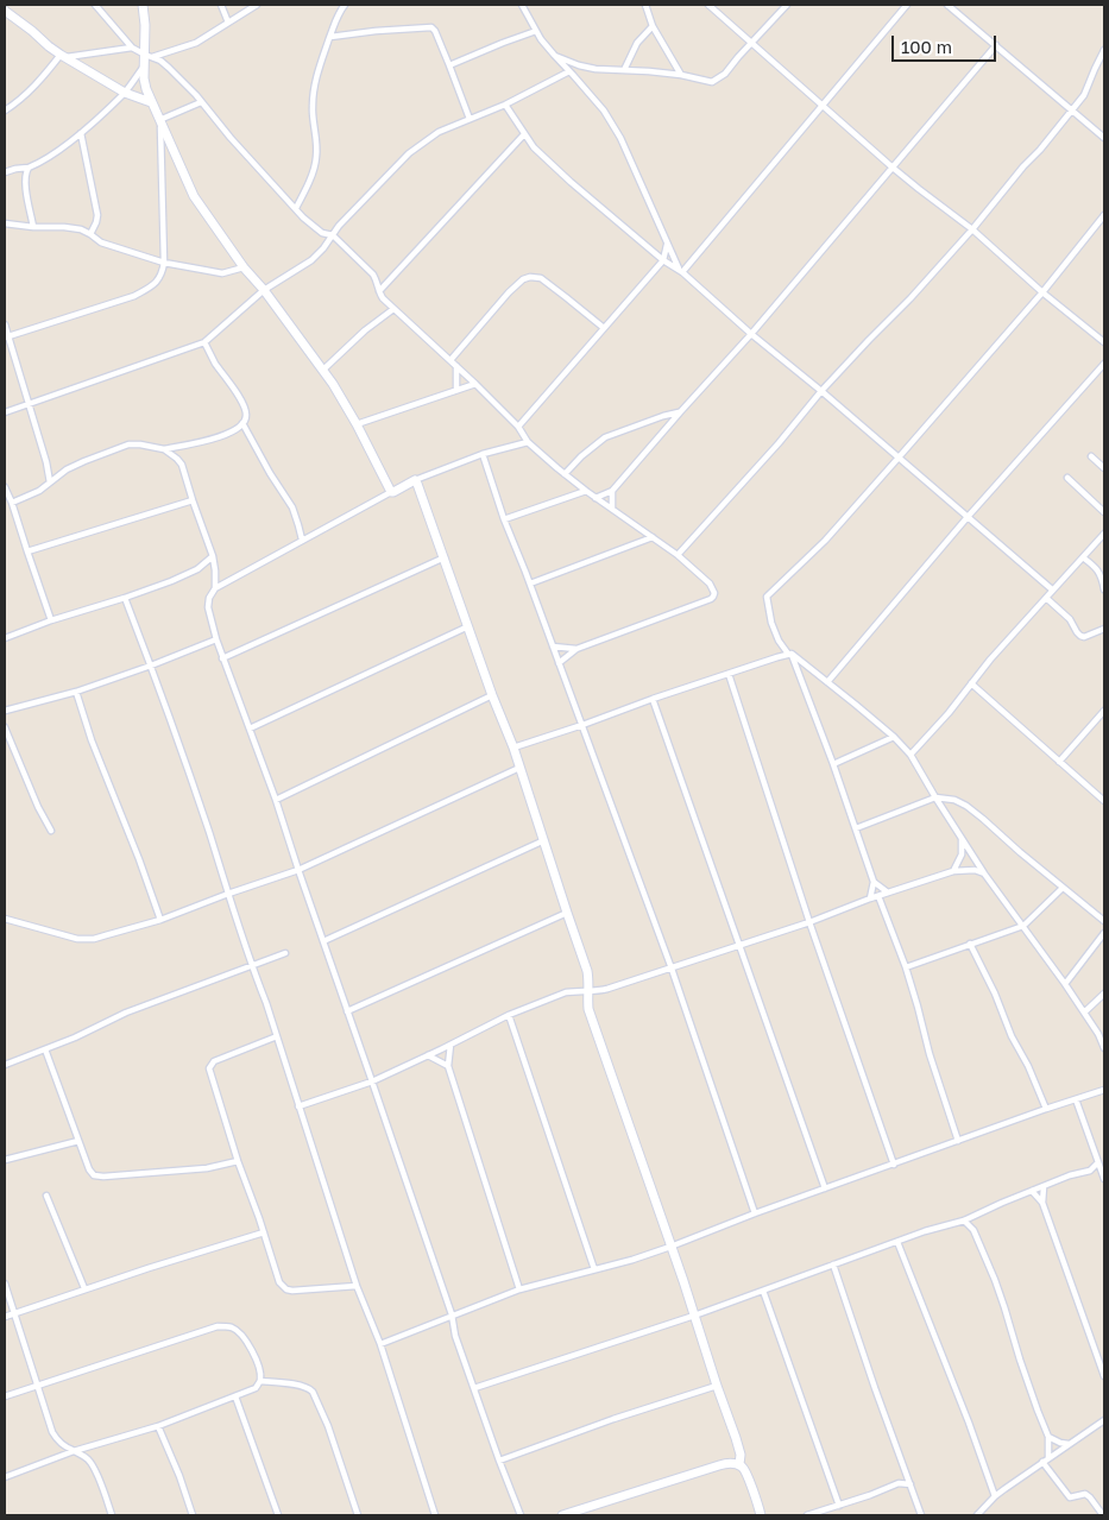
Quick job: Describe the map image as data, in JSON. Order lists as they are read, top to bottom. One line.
{"scale_bar":"100 m"}
